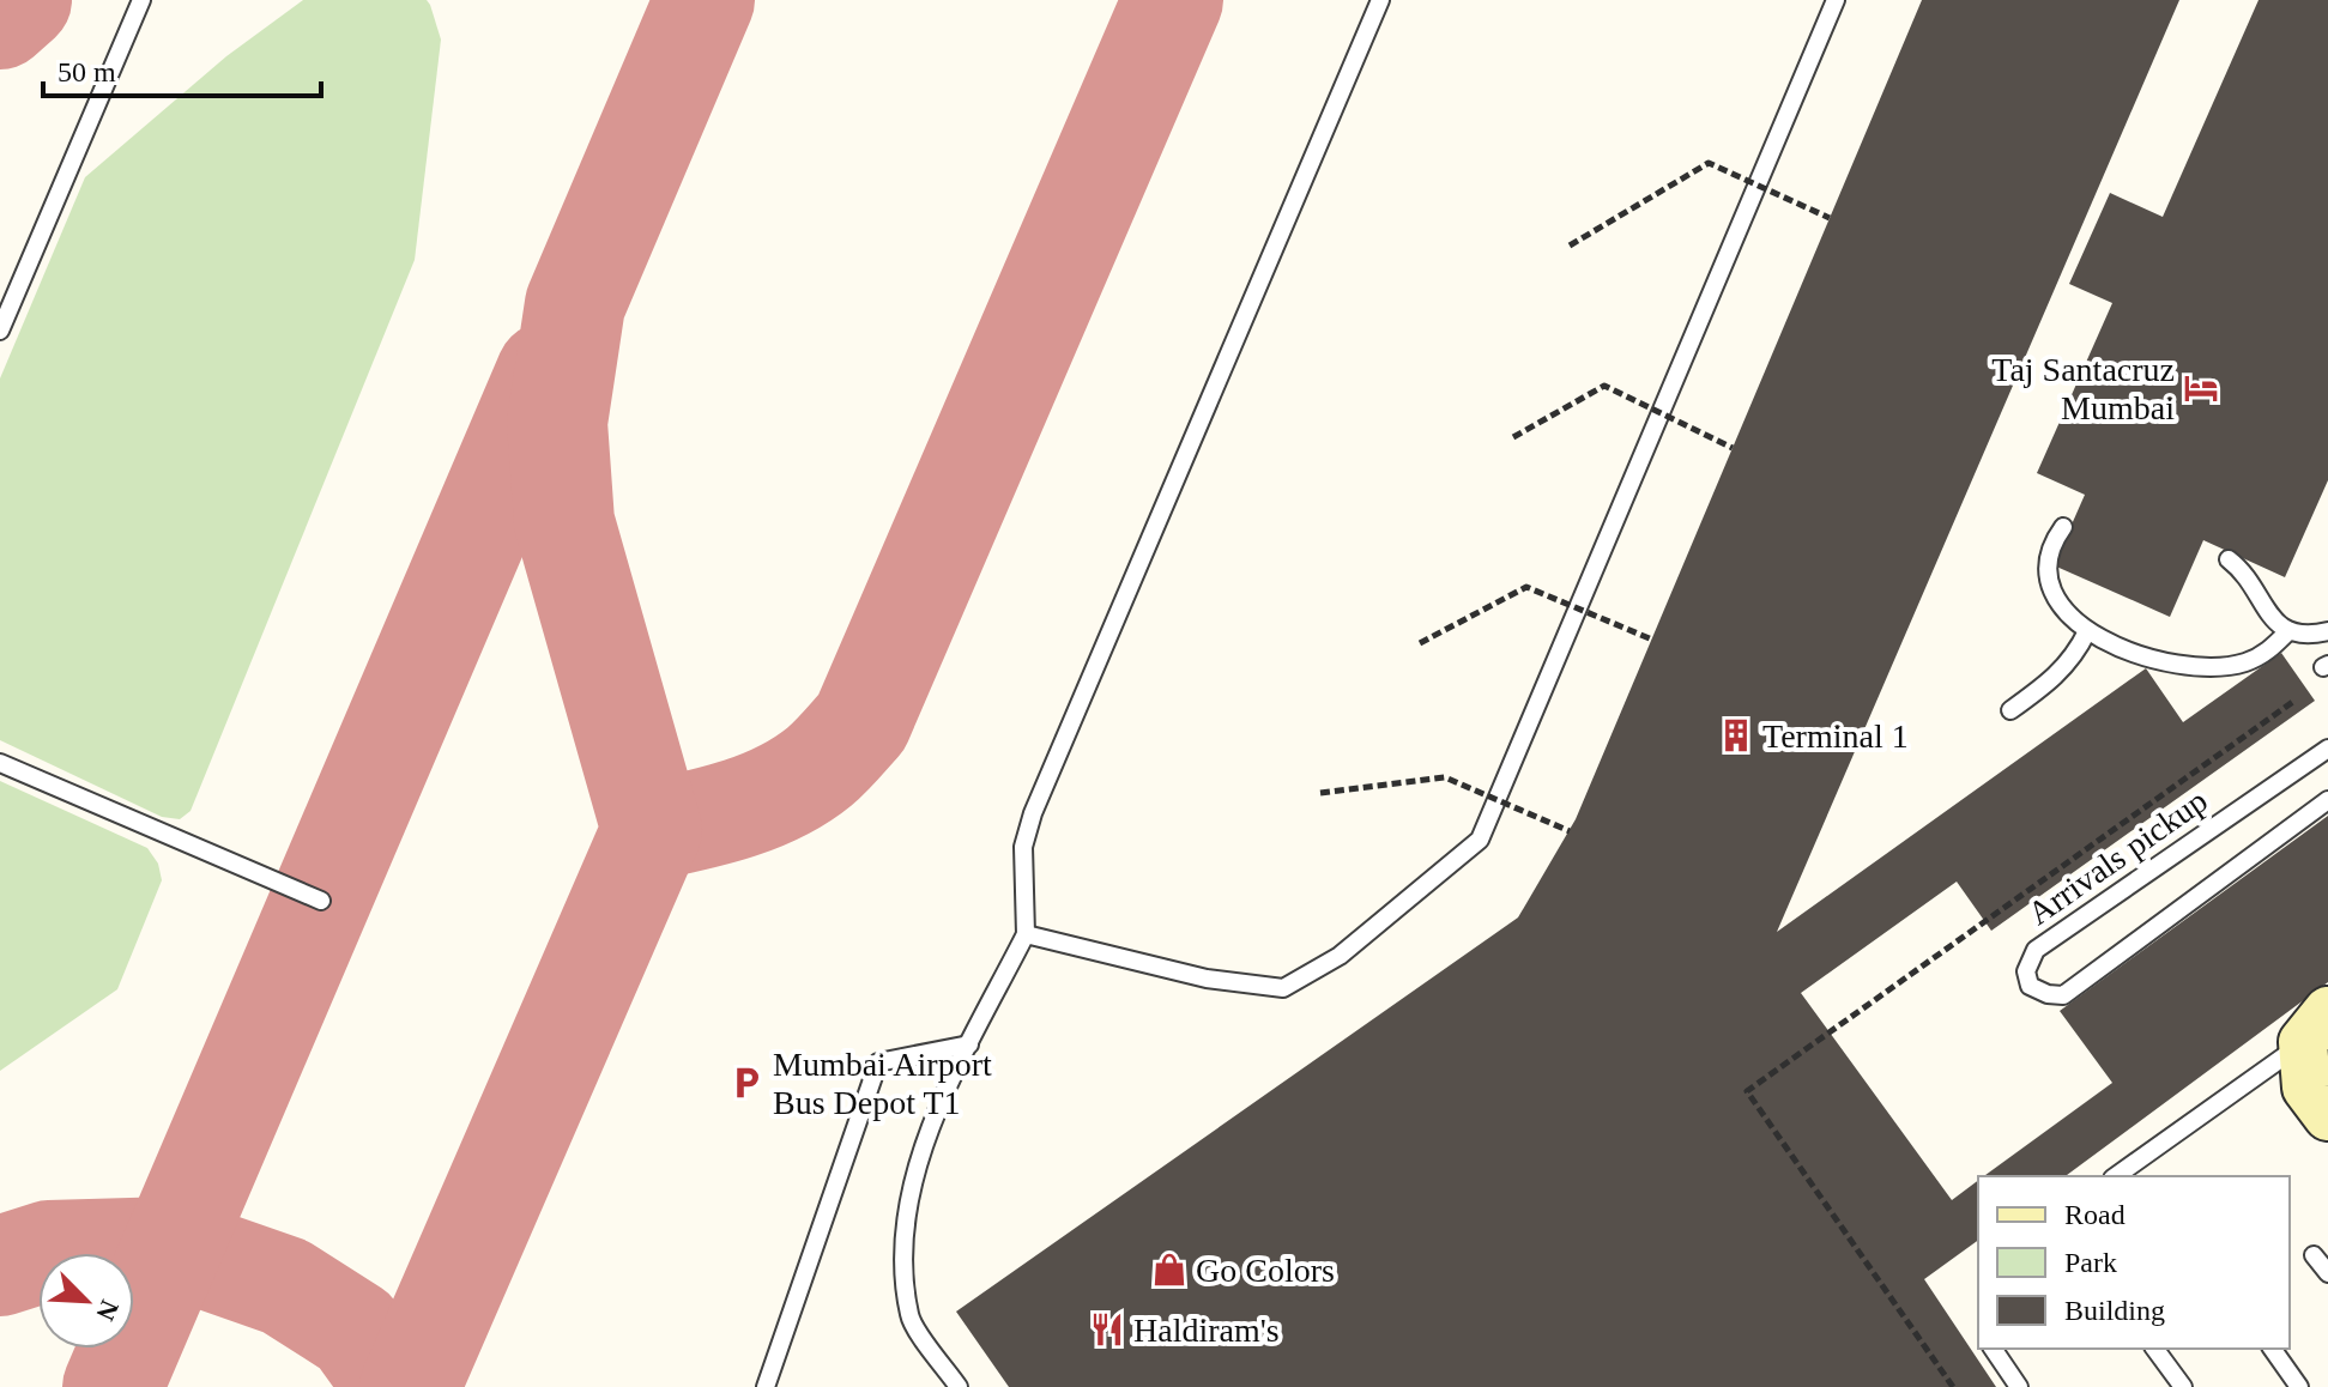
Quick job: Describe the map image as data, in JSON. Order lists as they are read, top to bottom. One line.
{"streets":{"lane":["Arrivals pickup"]},"places":{"hotel":["Taj Santacruz Mumbai"],"building":["Terminal 1"],"parking":["Mumbai Airport Bus Depot T1"],"shop":["Go Colors"],"restaurant":["Haldiram's"]},"legend":["Road","Park","Building"],"scale_bar":"50 m","north":"bottom right"}
